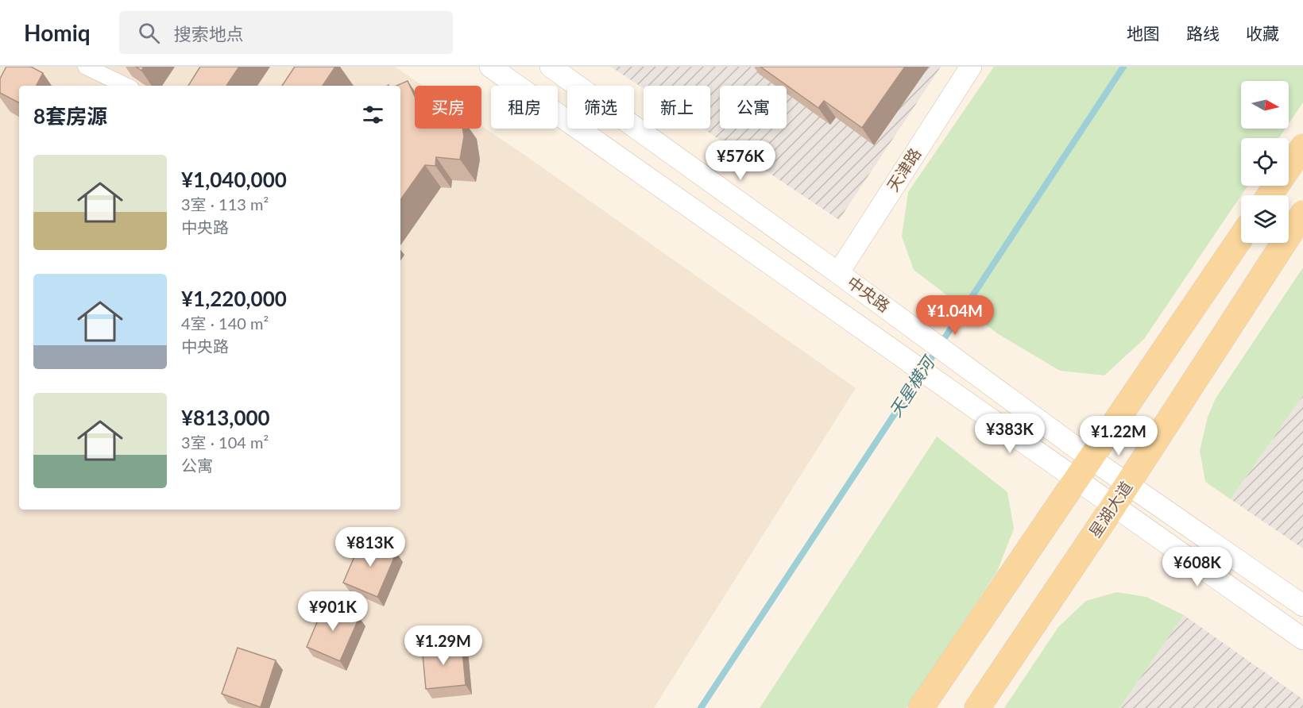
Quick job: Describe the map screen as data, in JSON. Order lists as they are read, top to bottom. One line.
{"streets":{"main road":["星湖大道"],"street":["天津路","中央路"]},"crossings":[["天津路","中央路"],["中央路","星湖大道"]],"water":["天星横河"],"north":"right","page":{"header":"Homiq","search":"搜索地点","nav":["地图","路线","收藏"],"chip":["买房","租房","筛选","新上","公寓"],"heading":"8套房源","price":["¥576K","¥1.04M","¥383K","¥1.22M","¥813K","¥608K","¥901K","¥1.29M"],"list":[{"name":"¥1,040,000","note":"3室 · 113 m² · 中央路"},{"name":"¥1,220,000","note":"4室 · 140 m² · 中央路"},{"name":"¥813,000","note":"3室 · 104 m² · 公寓"}]}}
